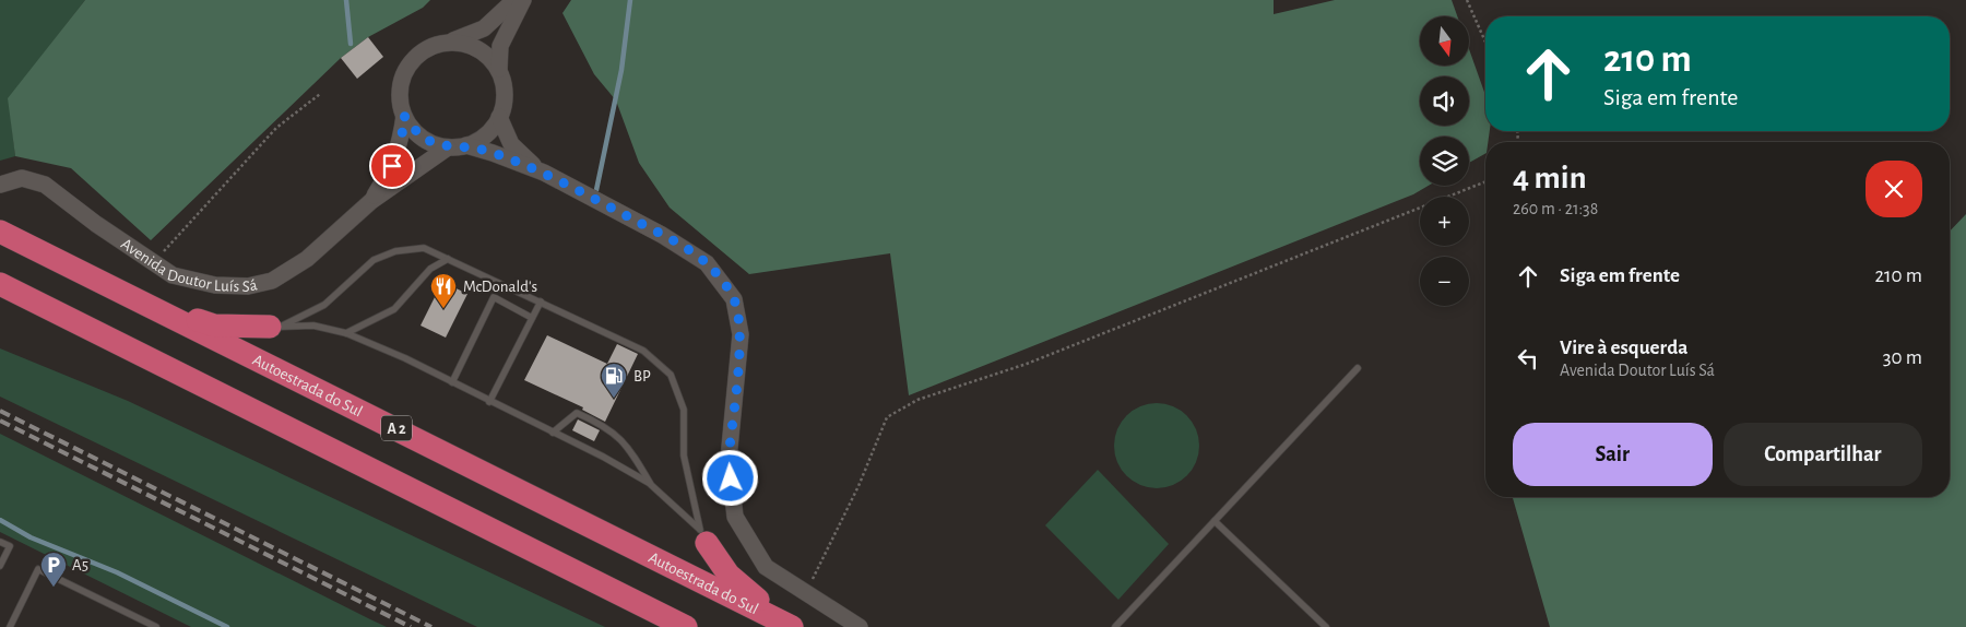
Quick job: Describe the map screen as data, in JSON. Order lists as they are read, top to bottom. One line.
{"streets":{"highway":["Autoestrada do Sul","A 2"],"street":["Avenida Doutor Luís Sá"]},"places":{"restaurant":["McDonald's"],"fuel station":["BP"],"parking":["A5"]},"north":"bottom","page":{"map_buttons":["+","−"],"turn":["210 m","Siga em frente"],"heading":["4 min","260 m · 21:38"],"list":[{"name":"Siga em frente","value":"210 m"},{"name":"Vire à esquerda","note":"Avenida Doutor Luís Sá","value":"30 m"}],"buttons":["Sair","Compartilhar"]}}
